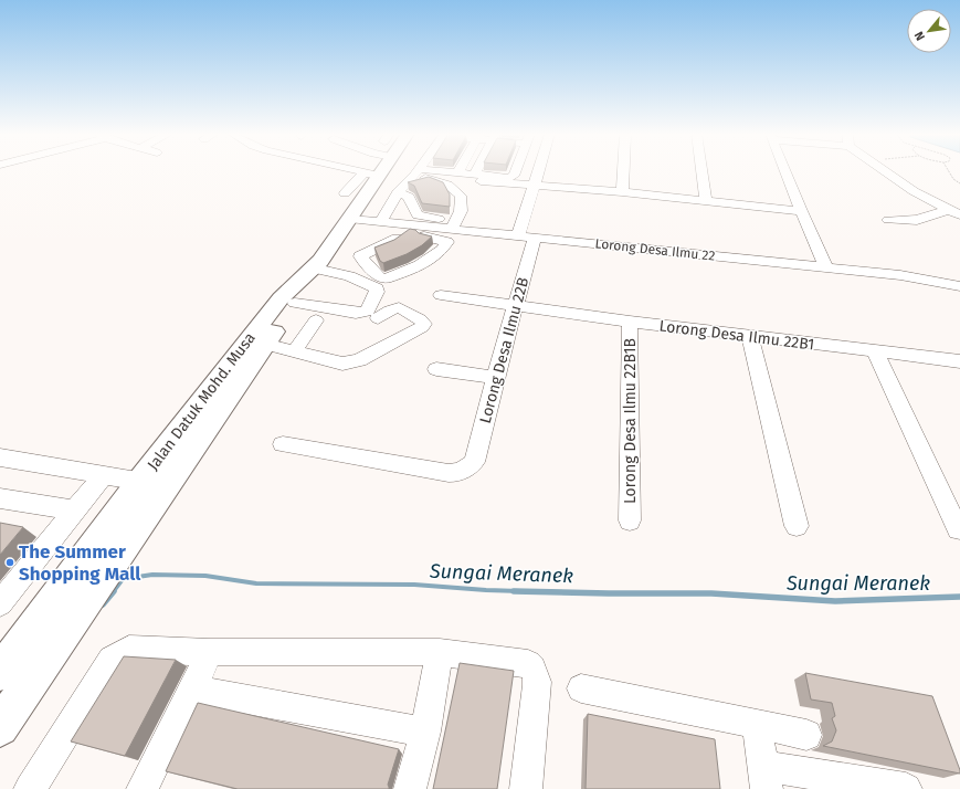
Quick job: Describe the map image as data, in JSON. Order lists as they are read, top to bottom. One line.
{"streets":{"main road":["Jalan Datuk Mohd. Musa"],"street":["Lorong Desa Ilmu 22","Lorong Desa Ilmu 22B1","Lorong Desa Ilmu 22B","Lorong Desa Ilmu 22B1B"]},"crossings":[["Lorong Desa Ilmu 22","Lorong Desa Ilmu 22B"],["Lorong Desa Ilmu 22","Jalan Datuk Mohd. Musa"],["Lorong Desa Ilmu 22B1","Lorong Desa Ilmu 22B"],["Lorong Desa Ilmu 22B1","Lorong Desa Ilmu 22B1B"]],"water":["Sungai Meranek"],"places":["The Summer Shopping Mall"],"north":"bottom left"}
